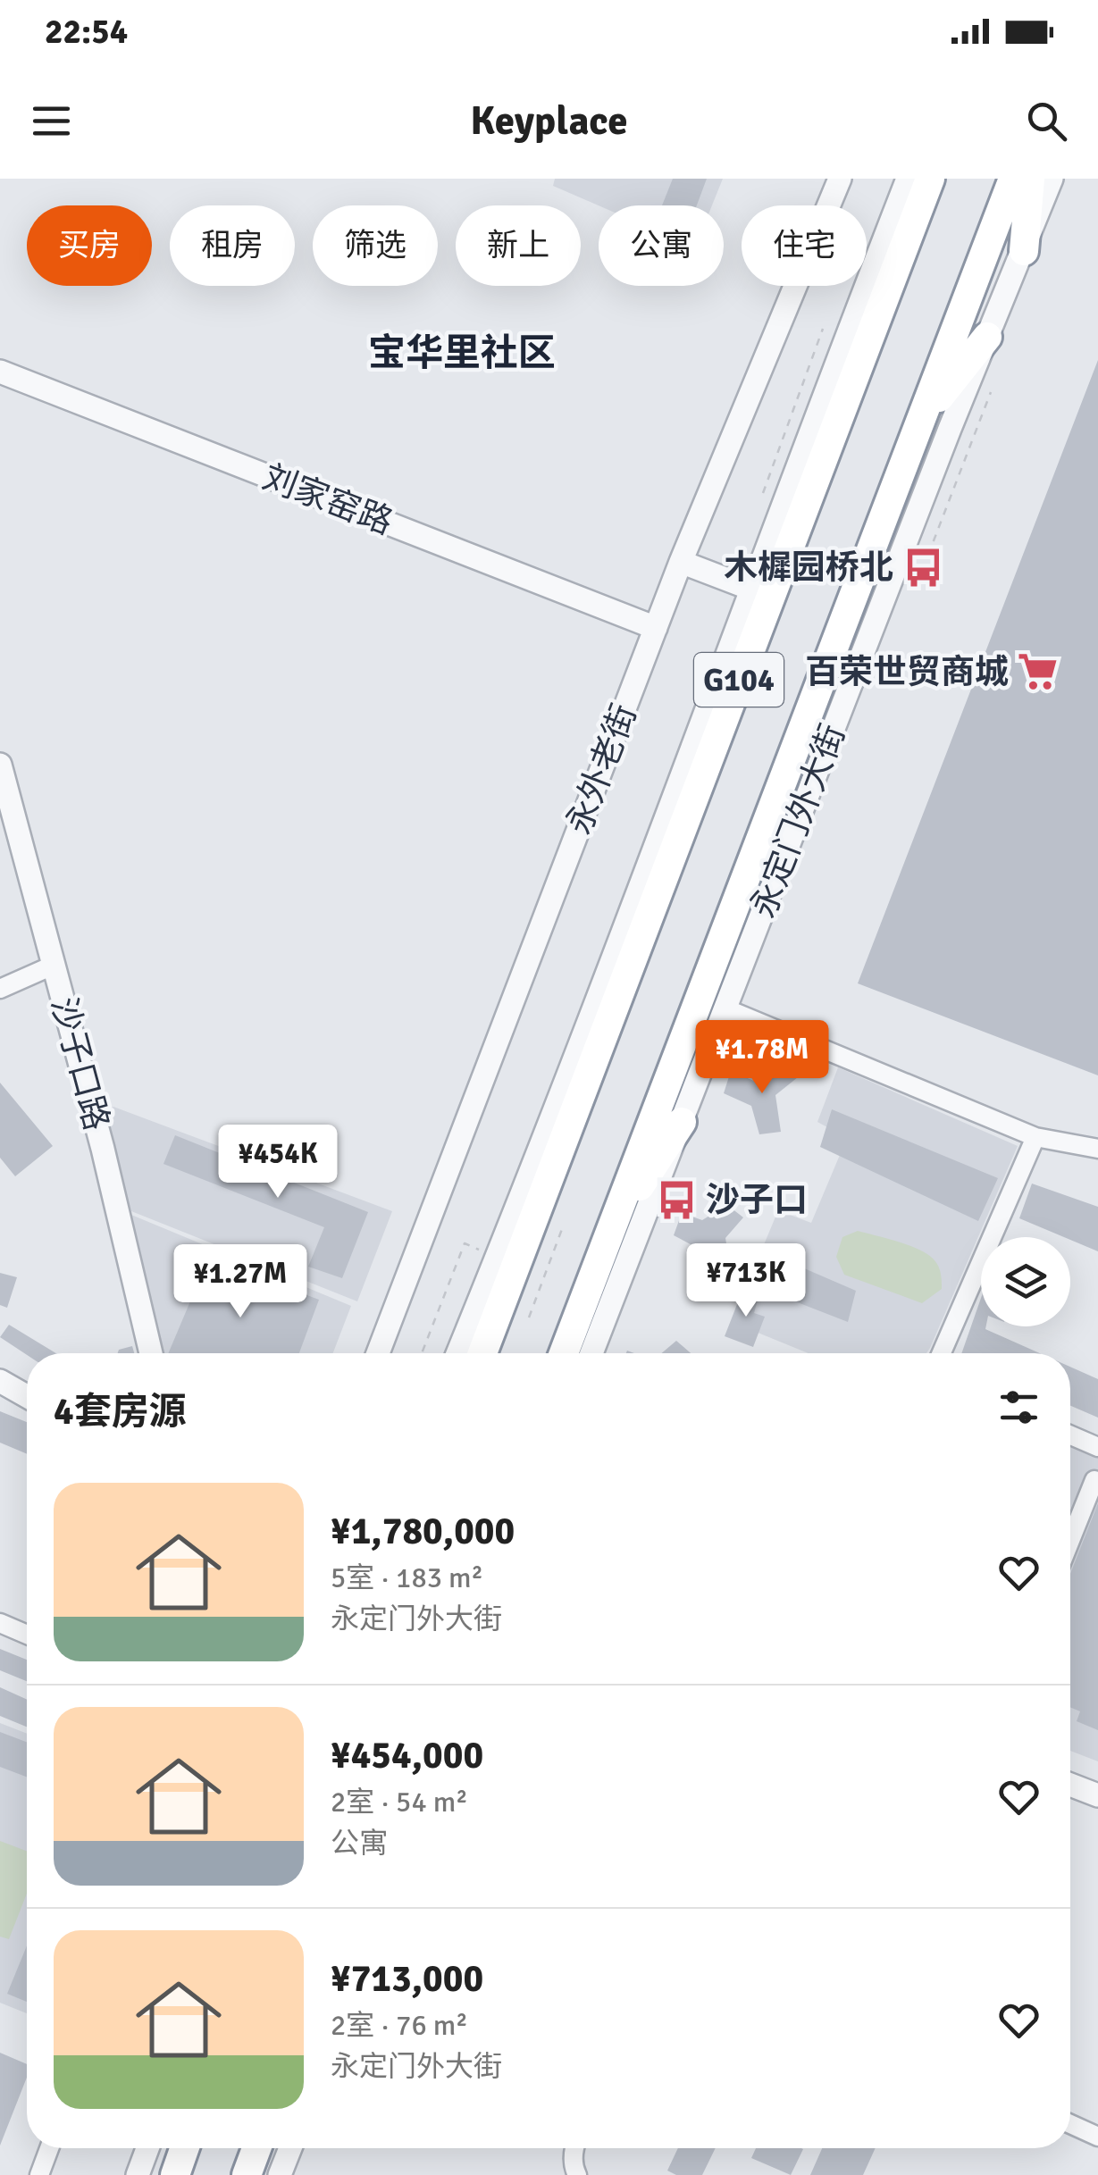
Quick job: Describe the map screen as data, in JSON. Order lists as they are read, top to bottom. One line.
{"streets":{"highway":["G104","永定门外大街"],"street":["刘家窑路","永外老街","沙子口路"]},"crossings":[["刘家窑路","永外老街"]],"districts":["宝华里社区"],"places":{"bus stop":["木樨园桥北","沙子口"],"supermarket":["百荣世贸商城"]},"page":{"status":"22:54","header":"Keyplace","chip":["买房","租房","筛选","新上","公寓","住宅"],"price":["¥1.78M","¥454K","¥713K","¥1.27M"],"heading":"4套房源","list":[{"name":"¥1,780,000","note":"5室 · 183 m² · 永定门外大街"},{"name":"¥454,000","note":"2室 · 54 m² · 公寓"},{"name":"¥713,000","note":"2室 · 76 m² · 永定门外大街"}]}}
